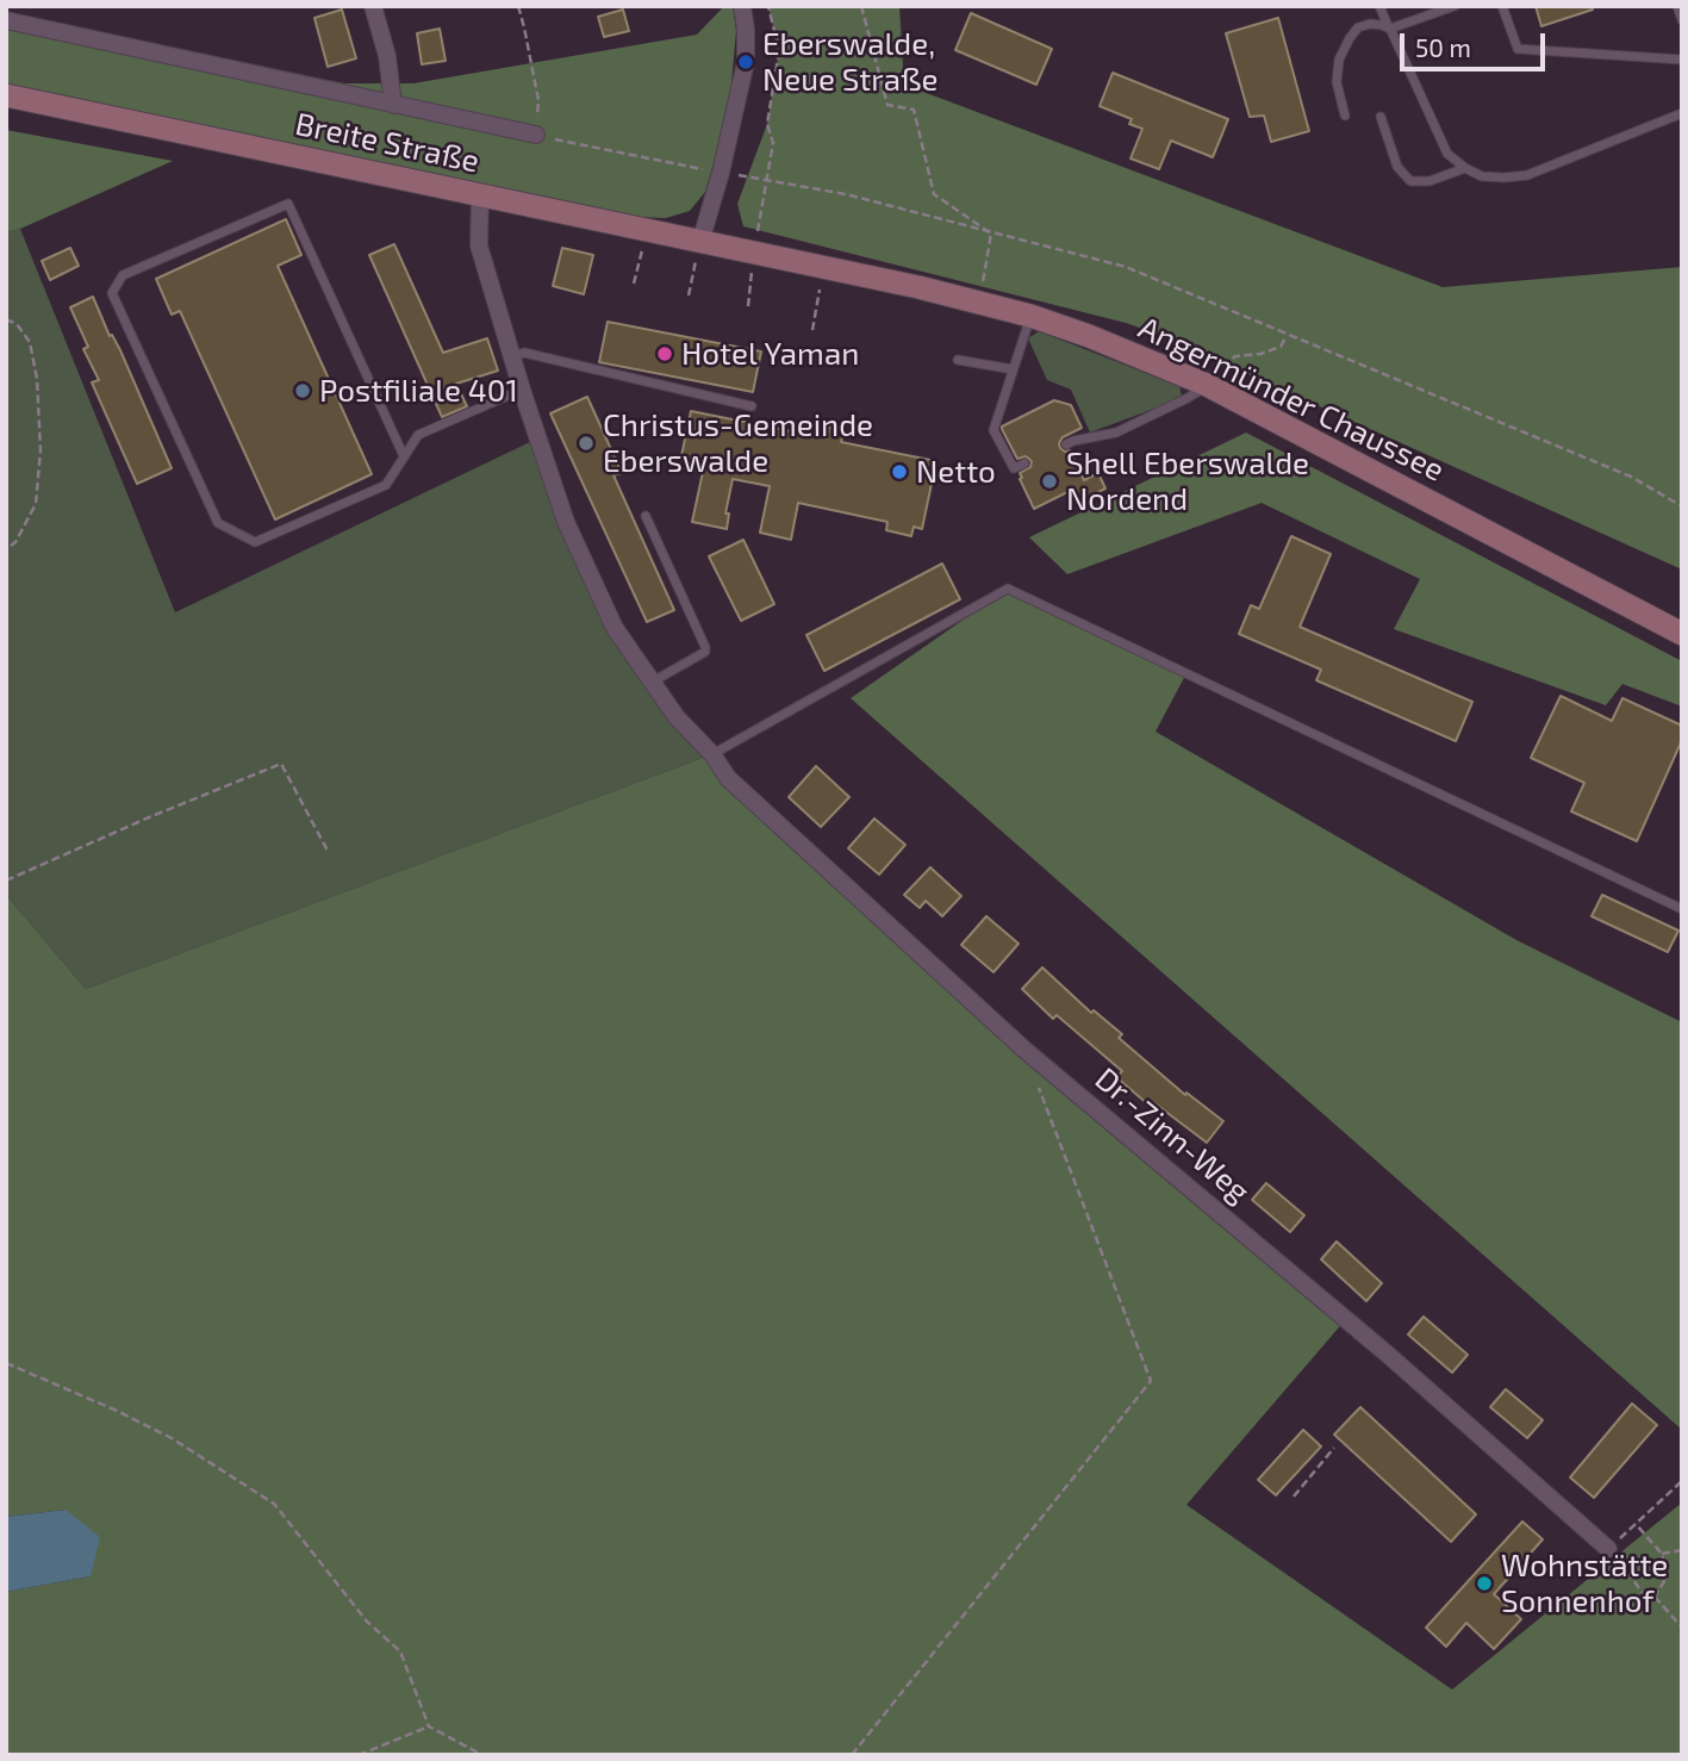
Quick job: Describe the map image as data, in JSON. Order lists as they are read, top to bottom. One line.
{"streets":{"main road":["Breite Straße","Angermünder Chaussee"],"street":["Dr.-Zinn-Weg"]},"crossings":[["Breite Straße","Angermünder Chaussee"],["Breite Straße","Dr.-Zinn-Weg"]],"places":["Eberswalde, Neue Straße","Hotel Yaman","Postfiliale 401","Christus-Gemeinde Eberswalde","Netto","Shell Eberswalde Nordend","Wohnstätte Sonnenhof"],"scale_bar":"50 m"}
